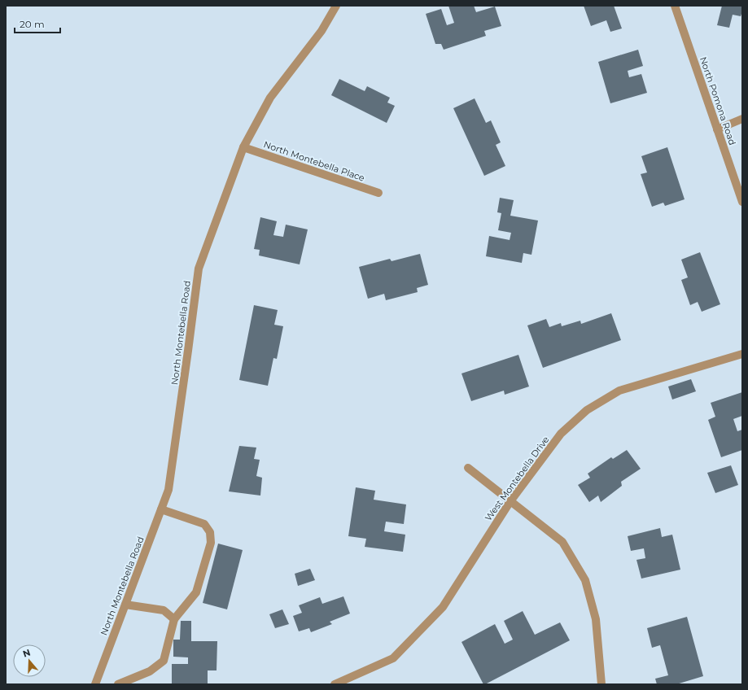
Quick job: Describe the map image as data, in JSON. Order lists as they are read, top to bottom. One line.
{"streets":{"street":["North Pomona Road","North Montebella Place","North Montebella Road","West Montebella Drive"]},"crossings":[["North Montebella Place","North Montebella Road"]],"scale_bar":"20 m","north":"top"}
